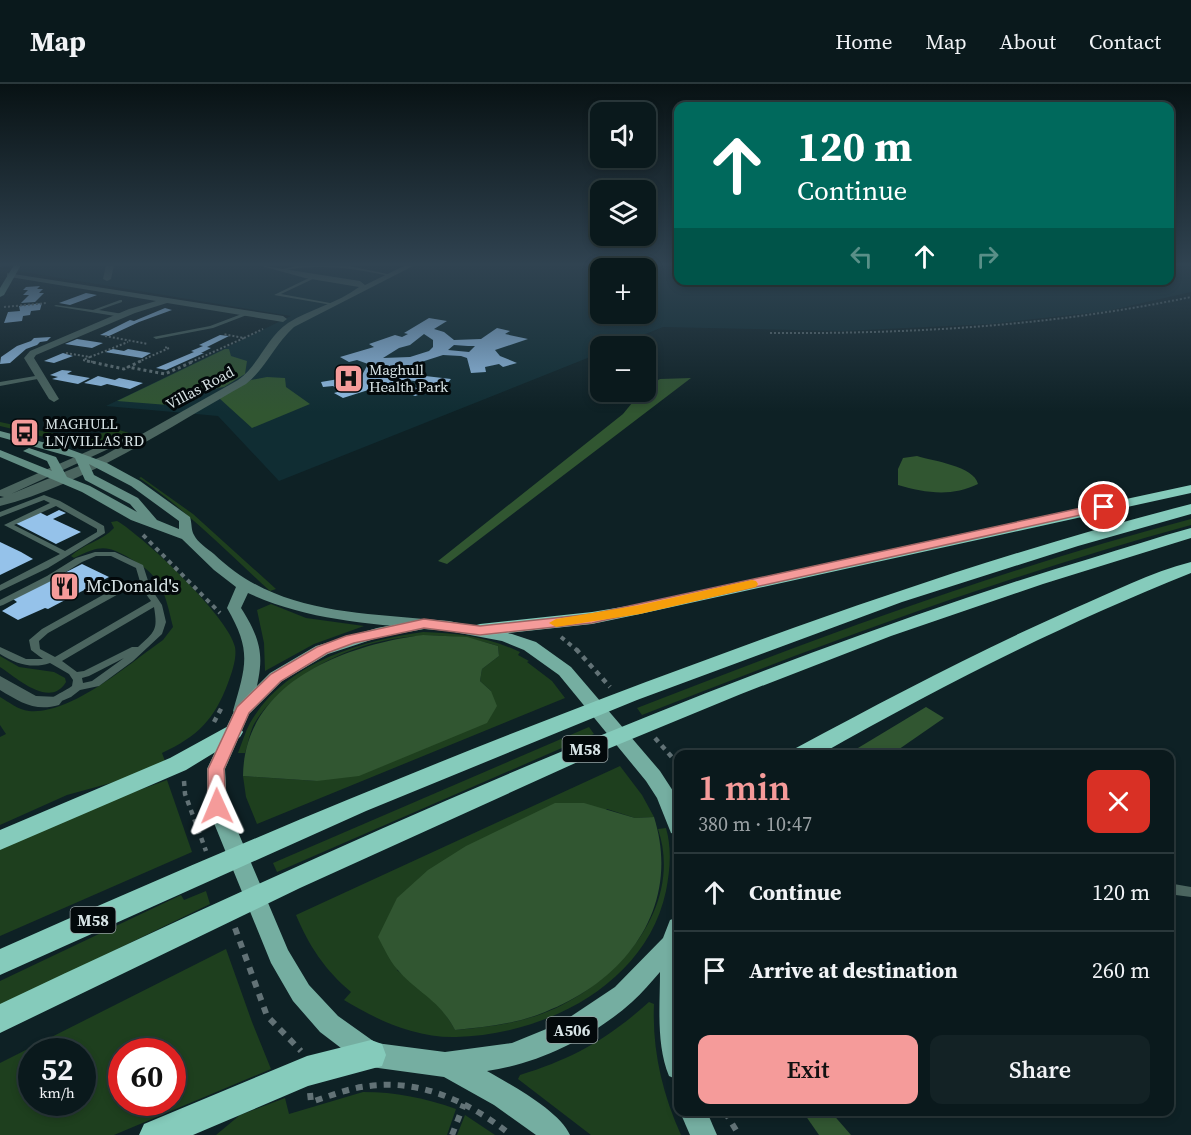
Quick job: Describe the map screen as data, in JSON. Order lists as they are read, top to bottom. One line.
{"streets":{"highway":["M58"],"main road":["A506"],"street":["Villas Road"]},"places":{"hospital":["Maghull Health Park"],"bus stop":["MAGHULL LN/VILLAS RD"],"restaurant":["McDonald's"]},"page":{"header":"Map","nav":["Home","Map","About","Contact"],"map_buttons":["+","−"],"turn":["120 m","Continue"],"heading":["1 min","380 m · 10:47"],"list":[{"name":"Continue","value":"120 m"},{"name":"Arrive at destination","value":"260 m"}],"buttons":["Exit","Share"],"speed":"52 km/h","limit":"60"}}
